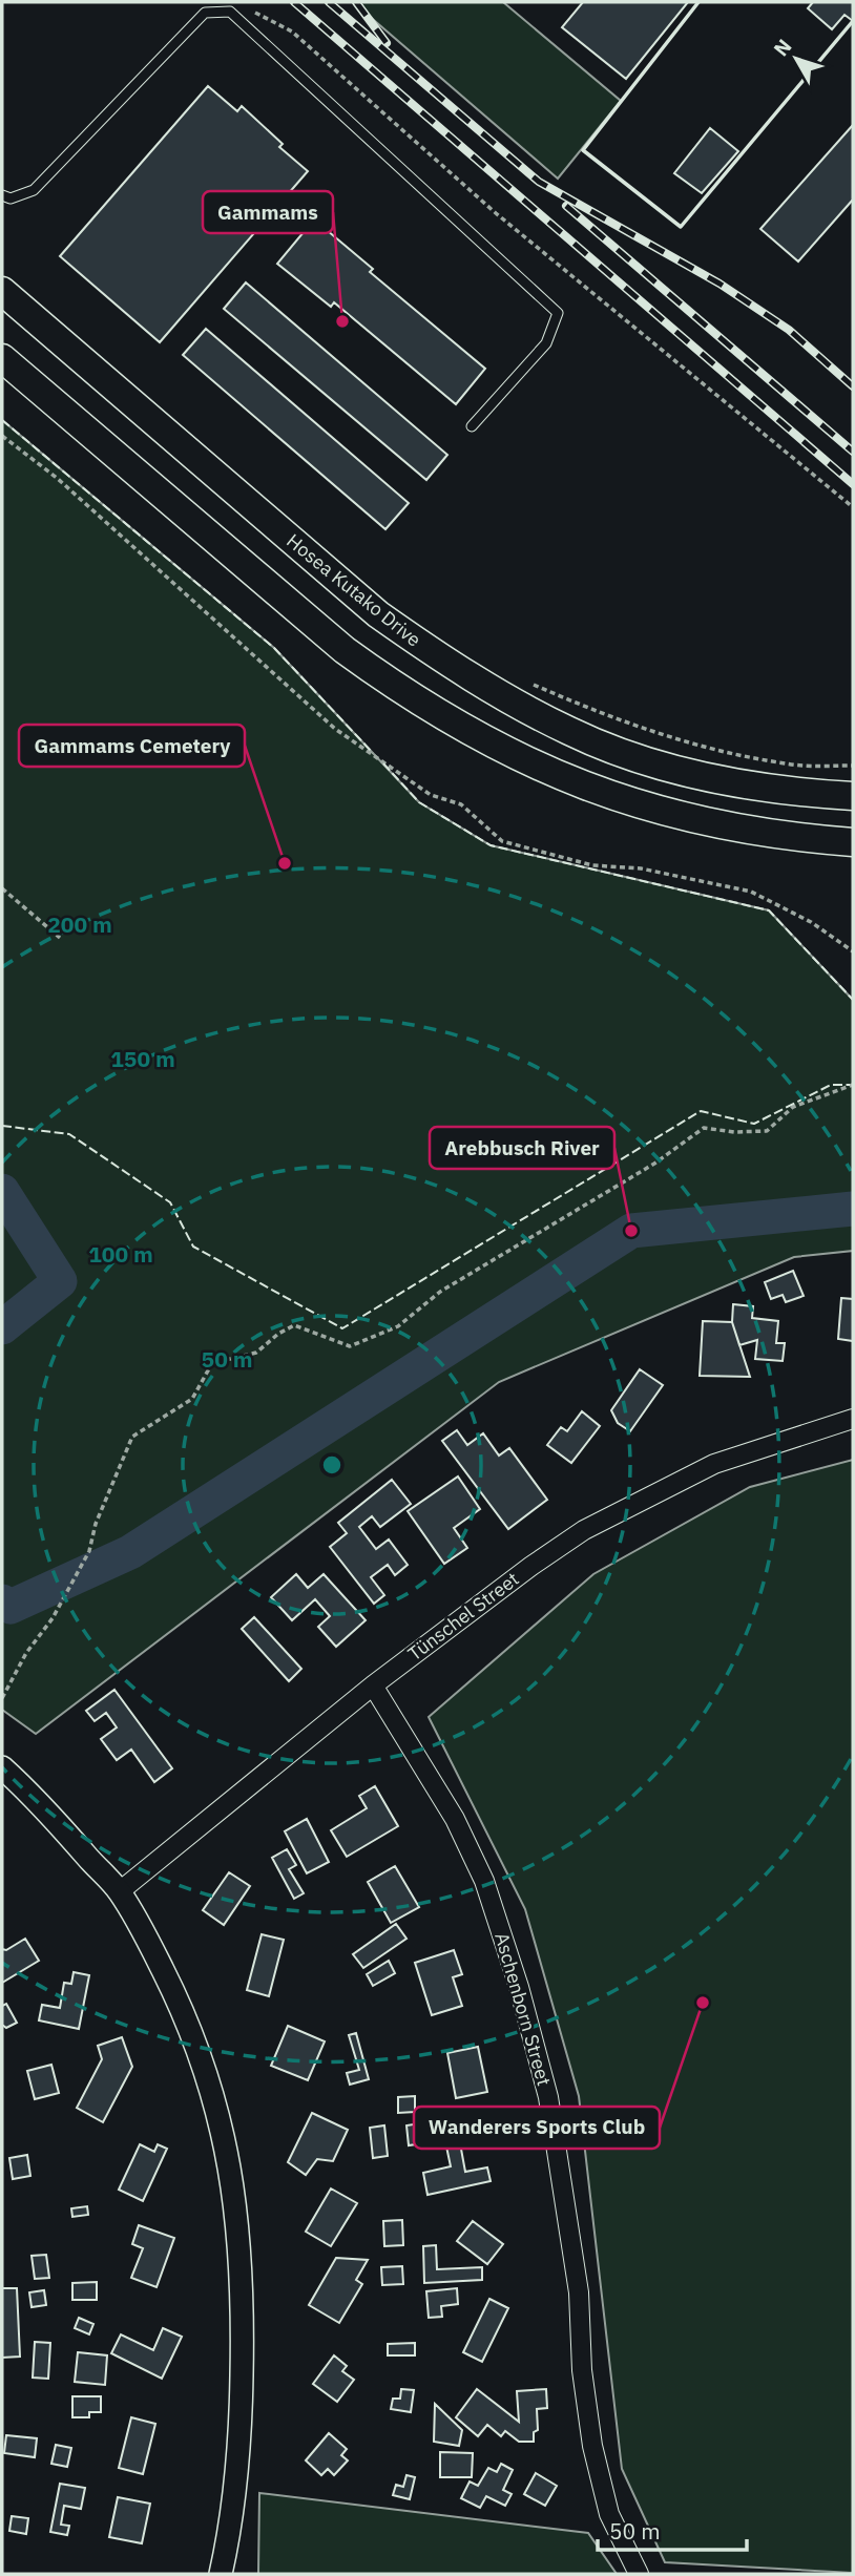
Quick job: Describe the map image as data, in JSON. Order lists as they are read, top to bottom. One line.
{"streets":{"main road":["Hosea Kutako Drive"],"street":["Tünschel Street","Aschenborn Street"]},"crossings":[["Tünschel Street","Aschenborn Street"]],"places":["Gammams","Gammams Cemetery","Arebbusch River","Wanderers Sports Club"],"scale_bar":"50 m","north":"top left","rings":["200 m","150 m","100 m","50 m"]}
